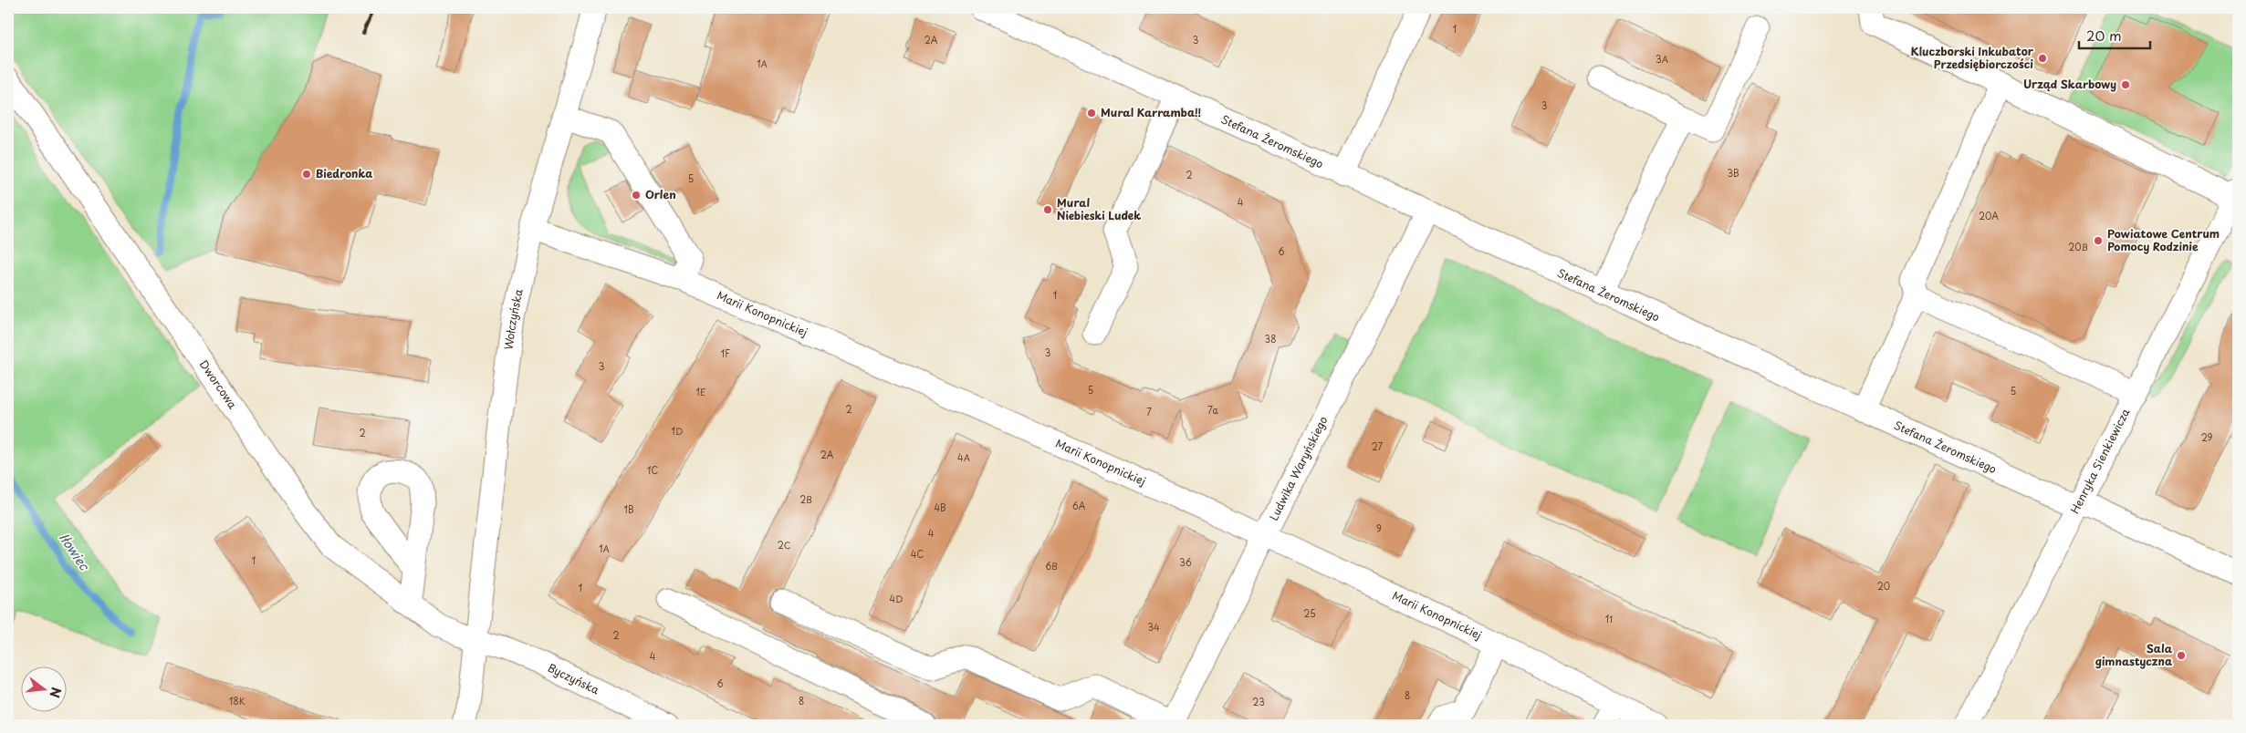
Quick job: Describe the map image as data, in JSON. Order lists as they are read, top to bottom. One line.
{"streets":{"street":["Stefana Żeromskiego","Marii Konopnickiej","Wołczyńska","Dworcowa","Henryka Sienkiewicza","Ludwika Waryńskiego","Byczyńska"]},"crossings":[["Stefana Żeromskiego","Henryka Sienkiewicza"],["Stefana Żeromskiego","Ludwika Waryńskiego"],["Marii Konopnickiej","Wołczyńska"],["Marii Konopnickiej","Ludwika Waryńskiego"],["Wołczyńska","Dworcowa"],["Wołczyńska","Byczyńska"],["Dworcowa","Byczyńska"]],"water":["Iłowiec"],"places":["Kluczborski Inkubator Przedsiębiorczości","Urząd Skarbowy","Mural Karramba!!","Biedronka","Orlen","Mural Niebieski Ludek","Powiatowe Centrum Pomocy Rodzinie","Sala gimnastyczna"],"house_numbers":["1","2A","3","3A","1A","3","3B","2","5","4","20A","20B","6","1","38","3","1F","3","5","5","1E","2","7a","7","1D","2","29","27","2A","4A","1C","2B","6A","4B","1B","9","4","2C","1A","4C","1","36","6B","20","1","4D","25","11","34","2","4","6","8","18K","8","23"],"scale_bar":"20 m","north":"right"}
